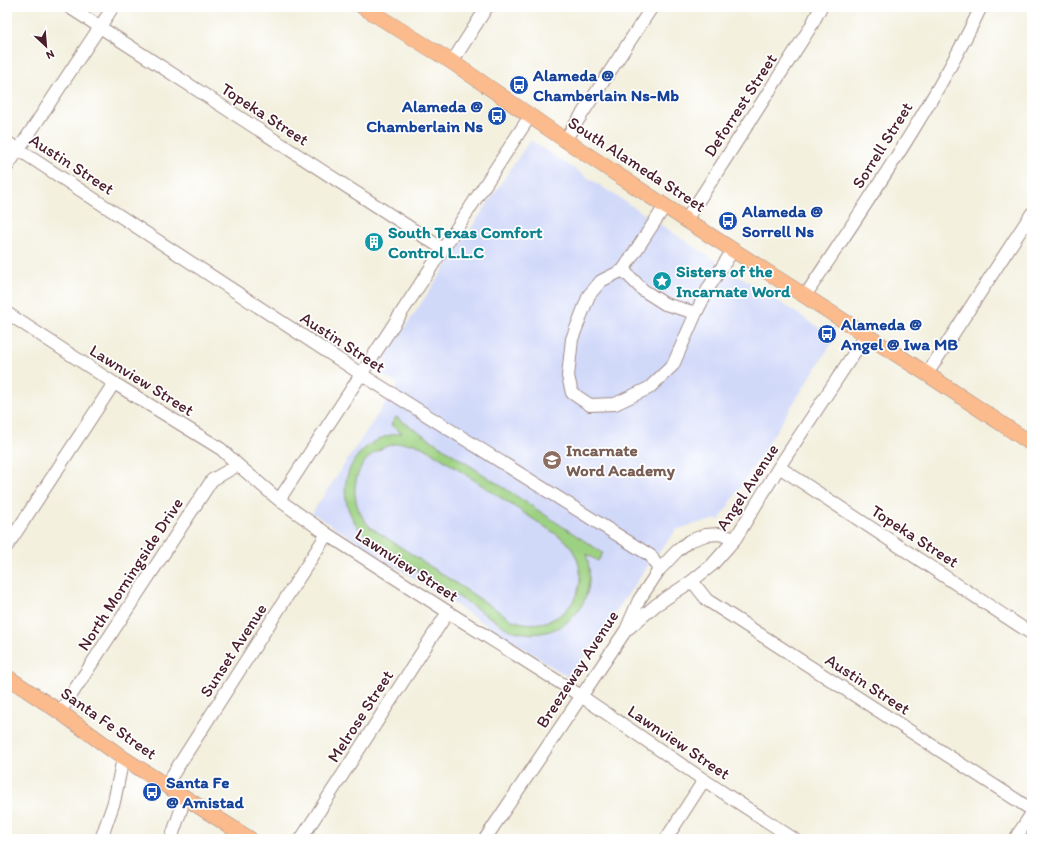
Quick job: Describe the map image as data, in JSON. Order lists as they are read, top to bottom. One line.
{"streets":{"main road":["South Alameda Street","Santa Fe Street"],"street":["Deforrest Street","Topeka Street","Sorrell Street","Austin Street","Lawnview Street","Angel Avenue","North Morningside Drive","Sunset Avenue","Breezeway Avenue","Melrose Street"]},"crossings":[["Deforrest Street","South Alameda Street"],["Topeka Street","Angel Avenue"],["Sorrell Street","South Alameda Street"],["Austin Street","Angel Avenue"],["Austin Street","Breezeway Avenue"],["South Alameda Street","Angel Avenue"],["Lawnview Street","North Morningside Drive"],["Lawnview Street","Sunset Avenue"],["Lawnview Street","Breezeway Avenue"],["Lawnview Street","Melrose Street"],["Angel Avenue","Breezeway Avenue"],["North Morningside Drive","Santa Fe Street"],["Sunset Avenue","Santa Fe Street"]],"places":{"bus stop":["Alameda @ Chamberlain Ns-Mb","Alameda @ Chamberlain Ns","Alameda @ Sorrell Ns","Alameda @ Angel @ Iwa MB","Santa Fe @ Amistad"],"building":["South Texas Comfort Control L.L.C"],"place":["Sisters of the Incarnate Word"],"school or university":["Incarnate Word Academy"]},"north":"bottom right"}
